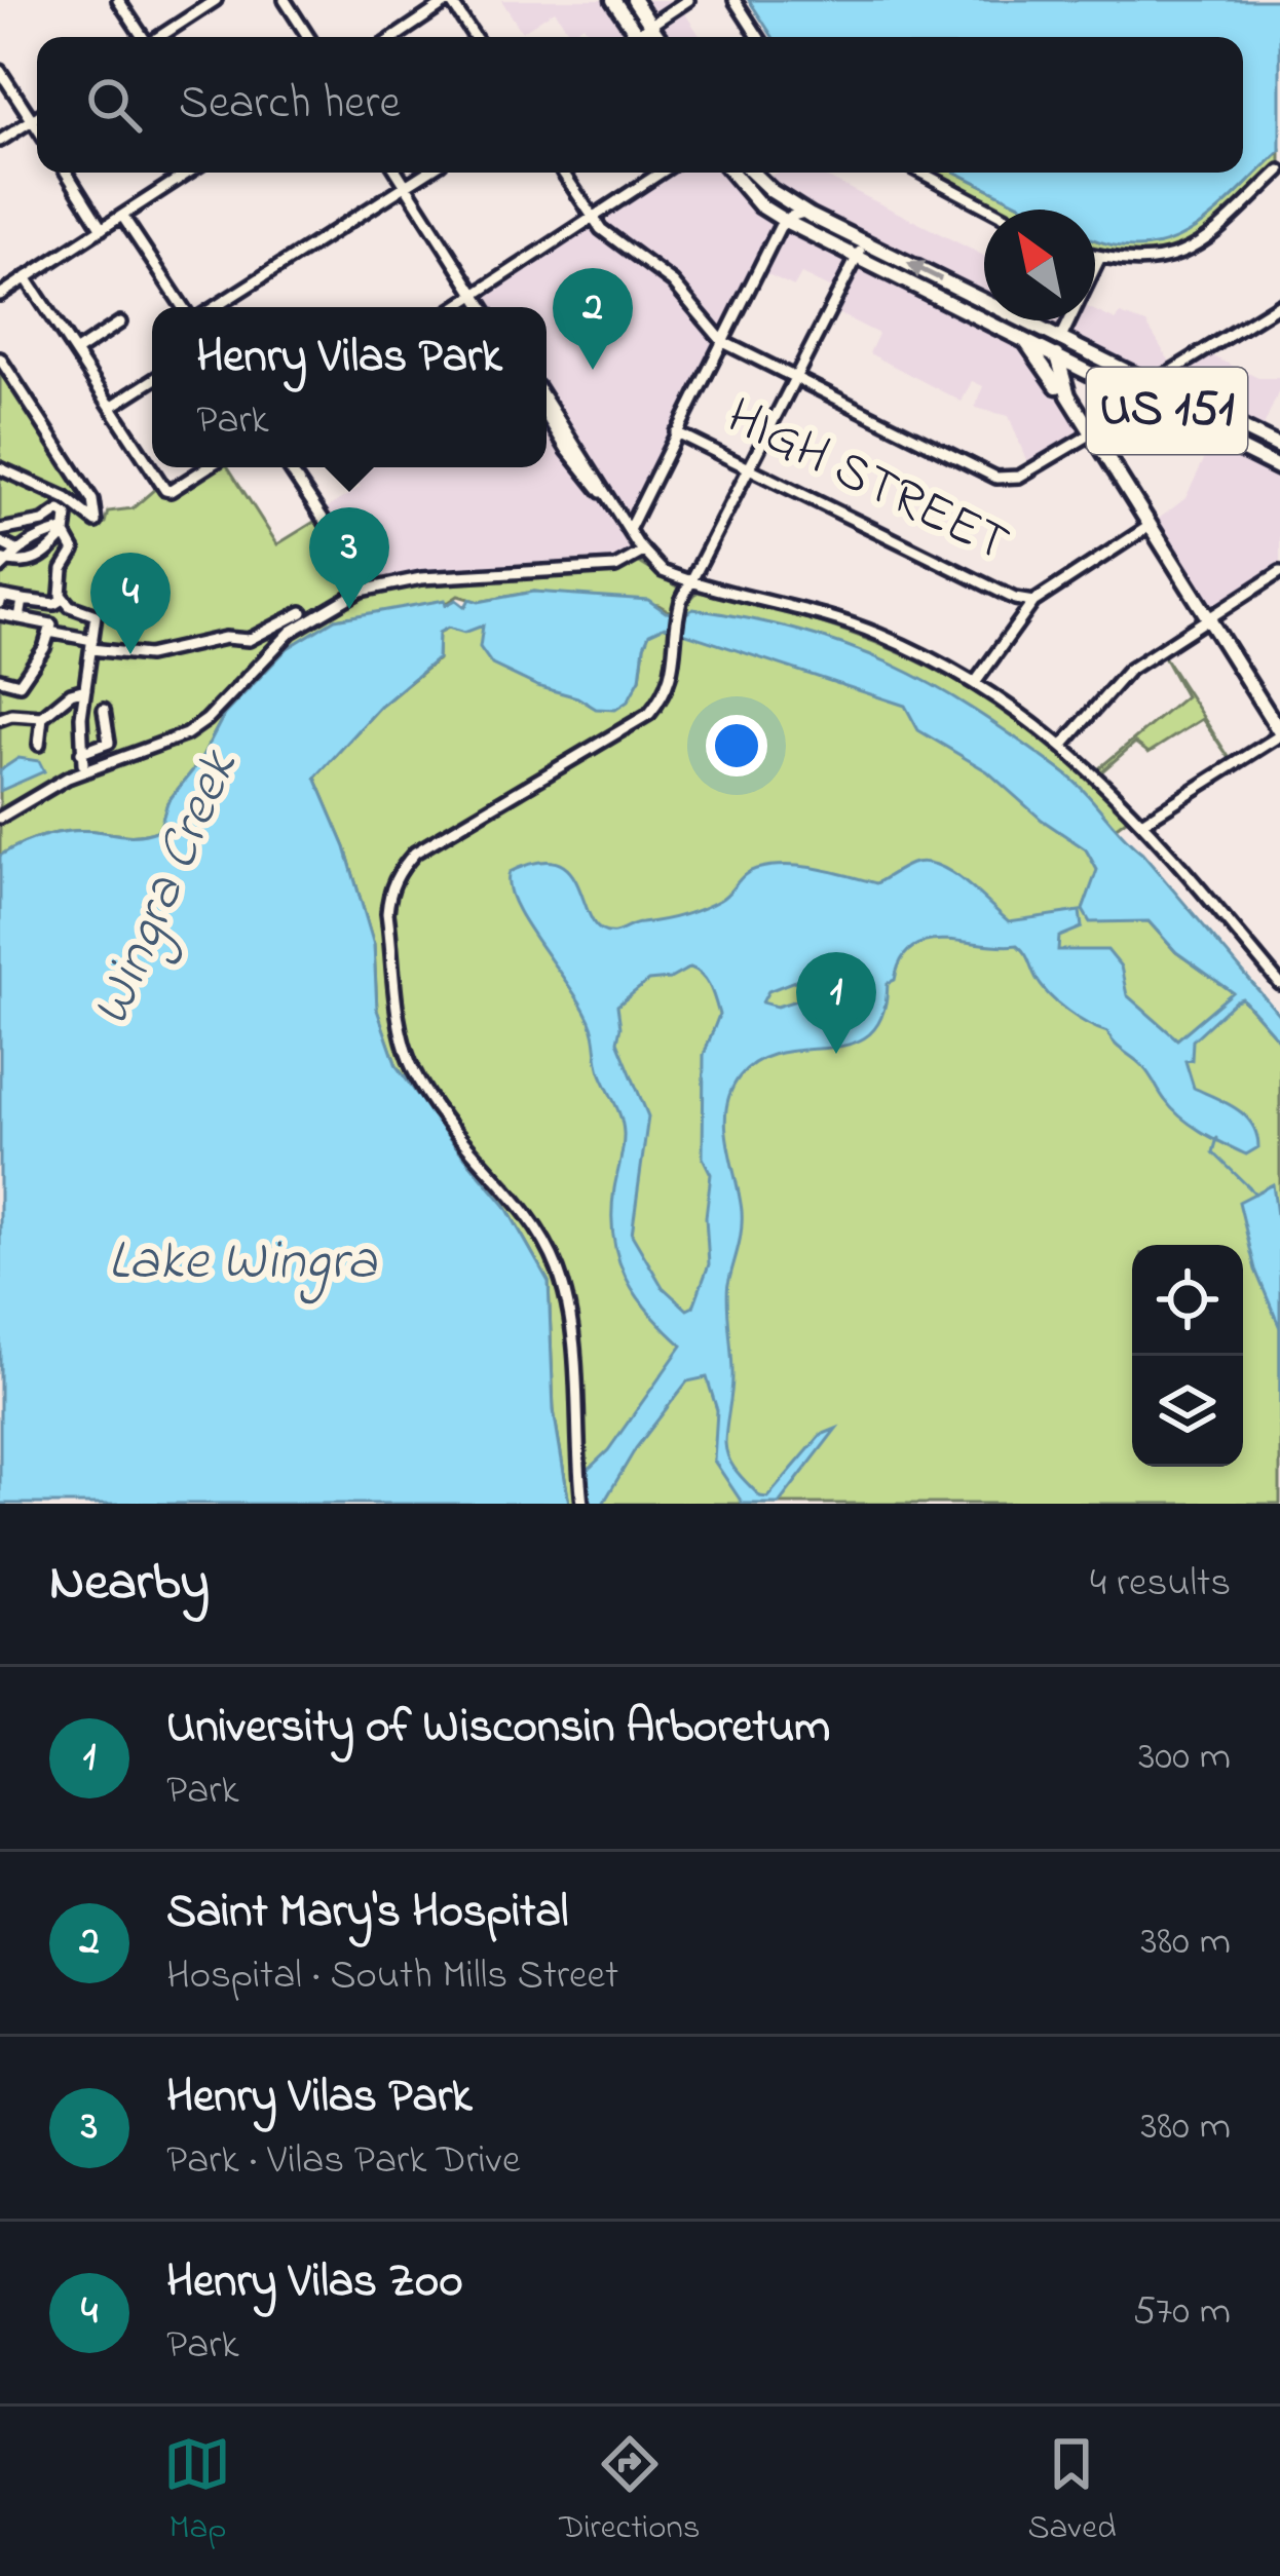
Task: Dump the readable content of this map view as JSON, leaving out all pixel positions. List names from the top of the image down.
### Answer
{
  "streets": {
    "main road": ["US 151"],
    "street": ["HIGH STREET"]
  },
  "water": ["Wingra Creek", "Lake Wingra"],
  "north": "top left",
  "page": {
    "search": "Search here",
    "pins": [
      "2",
      "3",
      "4",
      "1"
    ],
    "popup": ["Henry Vilas Park", "Park"],
    "heading": ["Nearby", "4 results"],
    "list": [
      {
        "mark": "1",
        "name": "University of Wisconsin Arboretum",
        "note": "Park",
        "value": "300 m"
      },
      {
        "mark": "2",
        "name": "Saint Mary's Hospital",
        "note": "Hospital · South Mills Street",
        "value": "380 m"
      },
      {
        "mark": "3",
        "name": "Henry Vilas Park",
        "note": "Park · Vilas Park Drive",
        "value": "380 m"
      },
      {
        "mark": "4",
        "name": "Henry Vilas Zoo",
        "note": "Park",
        "value": "570 m"
      }
    ],
    "nav": ["Map", "Directions", "Saved"]
  }
}
